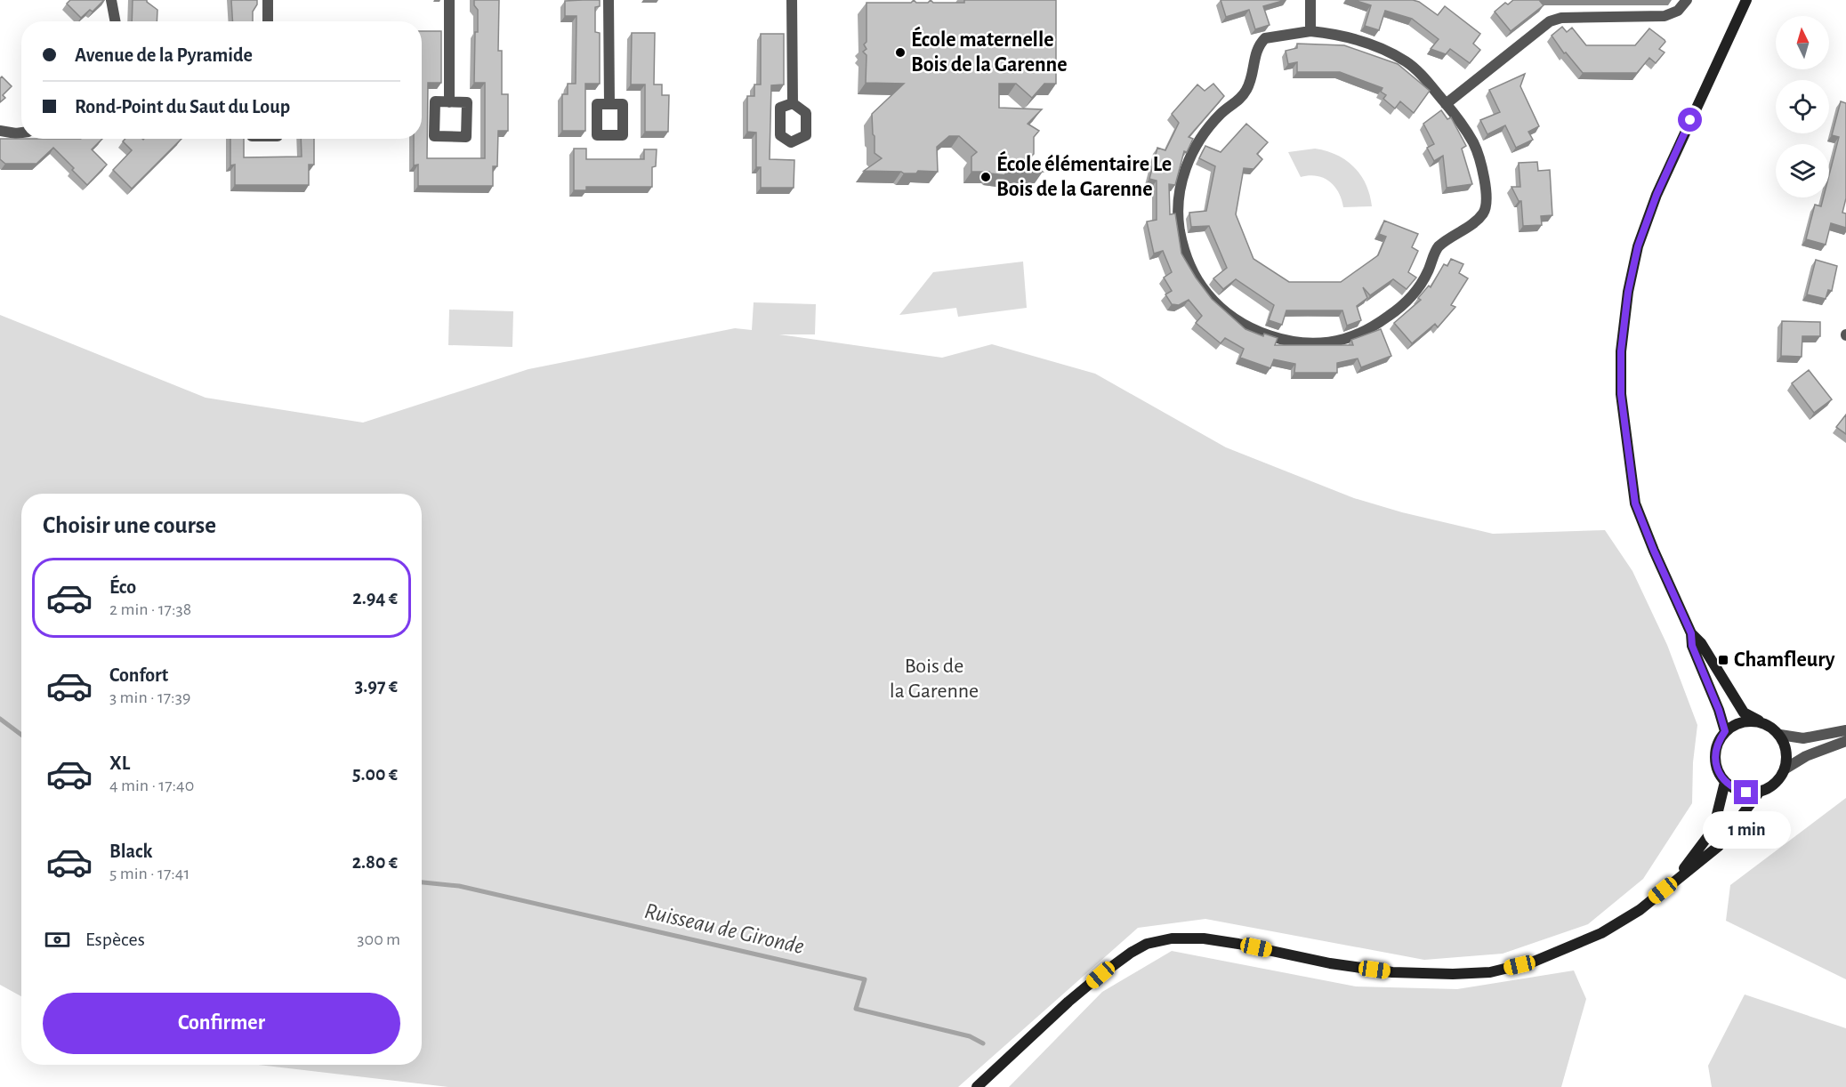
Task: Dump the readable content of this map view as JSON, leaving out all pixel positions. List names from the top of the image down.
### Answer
{
  "water": ["Ruisseau de Gironde"],
  "parks": ["Bois de la Garenne"],
  "places": {
    "other": ["École maternelle Bois de la Garenne", "École élémentaire Le Bois de la Garenne"],
    "transit": ["Chamfleury"]
  },
  "north": "top",
  "page": {
    "banner": ["Avenue de la Pyramide", "Rond-Point du Saut du Loup"],
    "heading": "Choisir une course",
    "list": [
      {
        "name": "Éco",
        "note": "2 min · 17:38",
        "value": "2.94 €"
      },
      {
        "name": "Confort",
        "note": "3 min · 17:39",
        "value": "3.97 €"
      },
      {
        "name": "XL",
        "note": "4 min · 17:40",
        "value": "5.00 €"
      },
      {
        "name": "Black",
        "note": "5 min · 17:41",
        "value": "2.80 €"
      }
    ],
    "bubble": "1 min",
    "pay": ["Espèces", "300 m"],
    "buttons": "Confirmer"
  }
}
